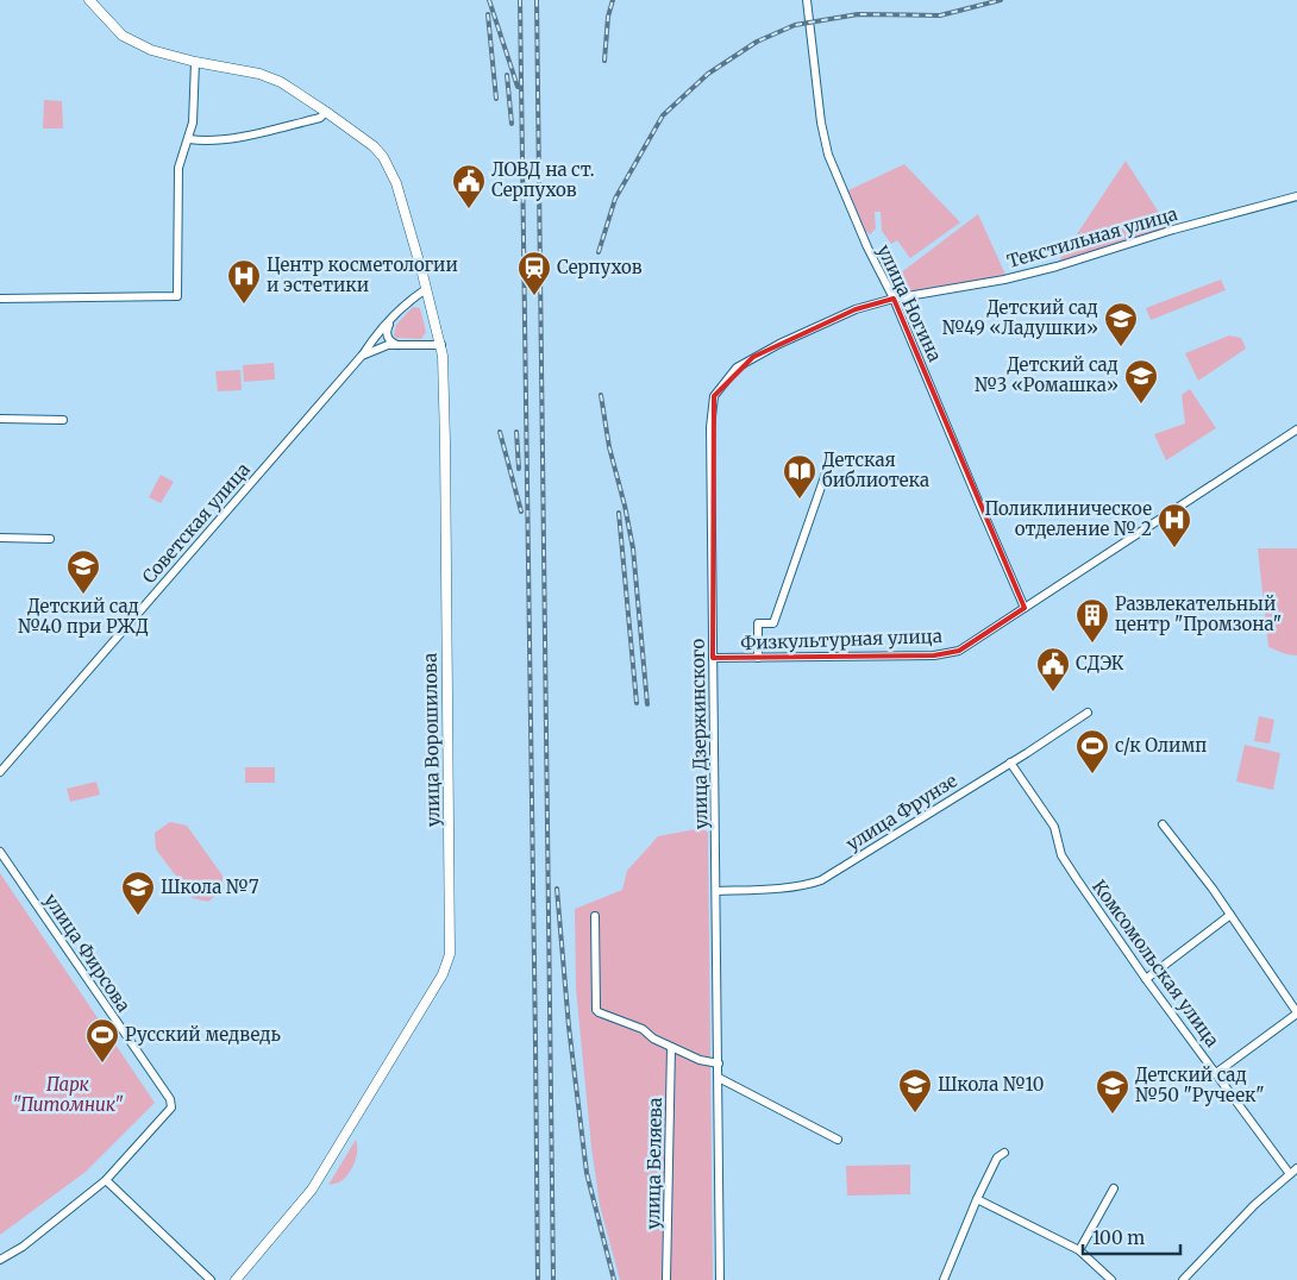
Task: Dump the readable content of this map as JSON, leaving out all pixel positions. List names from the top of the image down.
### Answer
{
  "streets": {
    "main road": ["улица Ворошилова"],
    "street": [
      "Текстильная улица",
      "улица Ногина",
      "Советская улица",
      "Физкультурная улица",
      "улица Дзержинского",
      "улица Фрунзе",
      "улица Фирсова",
      "Комсомольская улица",
      "улица Беляева"
    ]
  },
  "crossings": [
    ["Текстильная улица", "улица Ногина"],
    ["Текстильная улица", "улица Дзержинского"],
    ["улица Ногина", "Физкультурная улица"],
    ["улица Ногина", "улица Дзержинского"],
    ["Советская улица", "улица Ворошилова"],
    ["Физкультурная улица", "улица Дзержинского"],
    ["улица Дзержинского", "улица Фрунзе"],
    ["улица Фрунзе", "Комсомольская улица"]
  ],
  "parks": ["Парк \"Питомник\""],
  "places": {
    "public building": ["ЛОВД на ст. Серпухов", "СДЭК"],
    "station": ["Серпухов"],
    "hospital": ["Центр косметологии и эстетики", "Поликлиническое отделение № 2"],
    "school or university": [
      "Детский сад №49 «Ладушки»",
      "Детский сад №3 «Ромашка»",
      "Детский сад №40 при РЖД",
      "Школа №7",
      "Школа №10",
      "Детский сад №50 \"Ручеек\""
    ],
    "library": ["Детская библиотека"],
    "building": ["Развлекательный центр \"Промзона\""],
    "sports": ["с/к Олимп", "Русский медведь"]
  },
  "scale_bar": "100 m"
}
